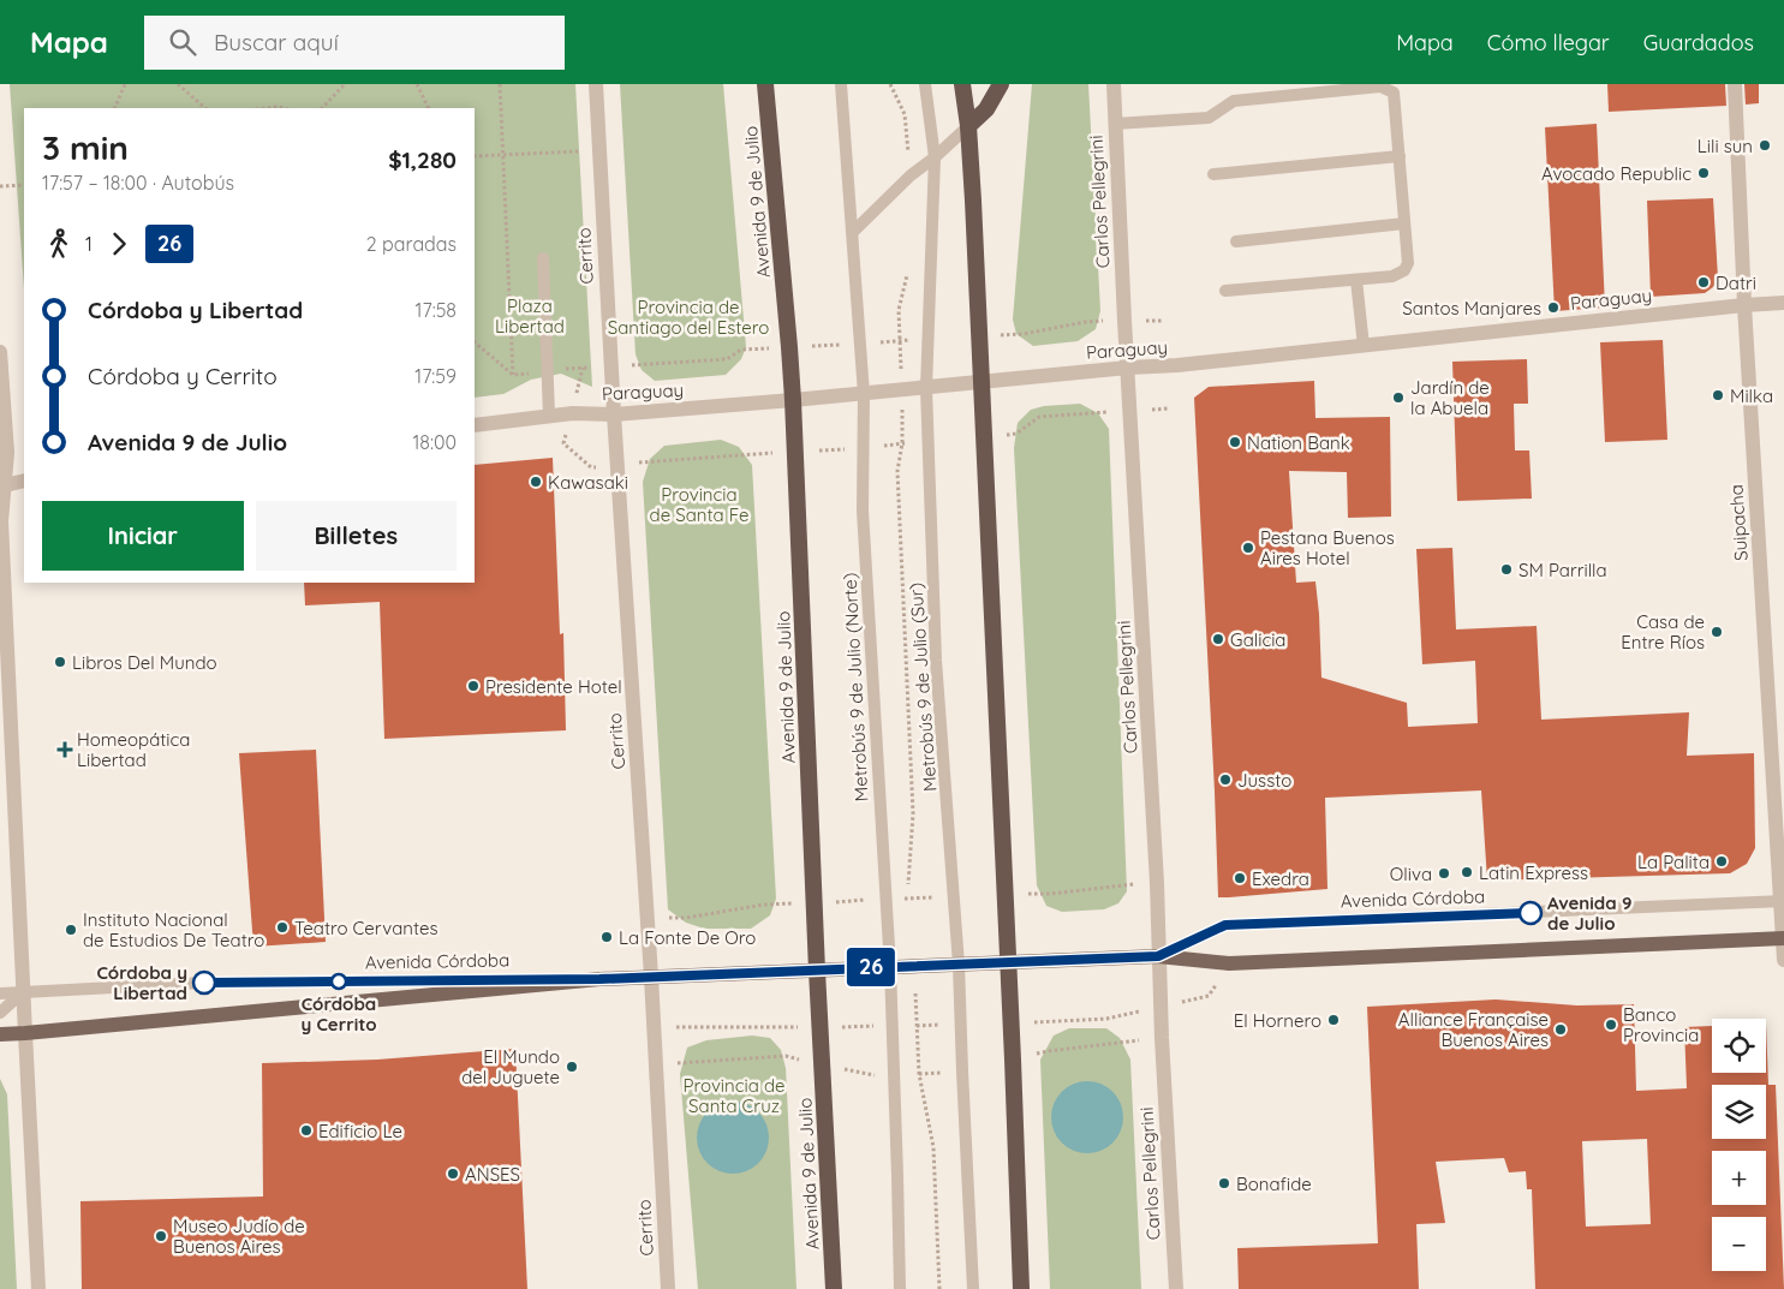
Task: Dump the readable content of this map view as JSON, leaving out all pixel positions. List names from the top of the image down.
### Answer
{
  "streets": {
    "highway": ["Avenida 9 de Julio"],
    "main road": ["Avenida Córdoba"],
    "street": [
      "Carlos Pellegrini",
      "Cerrito",
      "Paraguay",
      "Suipacha"
    ],
    "lane": ["Metrobús 9 de Julio (Norte)", "Metrobús 9 de Julio (Sur)"]
  },
  "crossings": [
    ["Avenida 9 de Julio", "Paraguay"],
    ["Avenida 9 de Julio", "Avenida Córdoba"],
    ["Carlos Pellegrini", "Paraguay"],
    ["Carlos Pellegrini", "Avenida Córdoba"],
    ["Cerrito", "Paraguay"],
    ["Cerrito", "Avenida Córdoba"],
    ["Paraguay", "Suipacha"],
    ["Paraguay", "Metrobús 9 de Julio (Norte)"],
    ["Paraguay", "Metrobús 9 de Julio (Sur)"],
    ["Suipacha", "Avenida Córdoba"],
    ["Metrobús 9 de Julio (Norte)", "Avenida Córdoba"],
    ["Metrobús 9 de Julio (Sur)", "Avenida Córdoba"]
  ],
  "parks": [
    "Plaza Libertad",
    "Provincia de Santiago del Estero",
    "Provincia de Santa Fe",
    "Provincia de Santa Cruz"
  ],
  "places": {
    "other": [
      "Lili sun",
      "Avocado Republic",
      "Datri",
      "Santos Manjares",
      "Milka",
      "Jardín de la Abuela",
      "Nation Bank",
      "Kawasaki",
      "Pestana Buenos Aires Hotel",
      "SM Parrilla",
      "Casa de Entre Ríos",
      "Galicia",
      "Libros Del Mundo",
      "Presidente Hotel",
      "Jussto",
      "La Palita",
      "Latin Express",
      "Oliva",
      "Exedra",
      "Avenida 9 de Julio",
      "Teatro Cervantes",
      "Instituto Nacional de Estudios De Teatro",
      "La Fonte De Oro",
      "Córdoba y Cerrito",
      "Córdoba y Libertad",
      "El Hornero",
      "Banco Provincia",
      "Alliance Française Buenos Aires",
      "El Mundo del Juguete",
      "Edificio Le",
      "ANSES",
      "Bonafide",
      "Museo Judío de Buenos Aires"
    ],
    "health": ["Homeopática Libertad"]
  },
  "lines": ["bus line 26"],
  "page": {
    "header": "Mapa",
    "search": "Buscar aquí",
    "nav": ["Mapa", "Cómo llegar", "Guardados"],
    "on_map": "26",
    "heading": ["3 min", "17:57 – 18:00 · Autobús", "$1,280"],
    "legs": ["1", "26", "2 paradas"],
    "list": [
      {
        "name": "Córdoba y Libertad",
        "value": "17:58"
      },
      {
        "name": "Córdoba y Cerrito",
        "value": "17:59"
      },
      {
        "name": "Avenida 9 de Julio",
        "value": "18:00"
      }
    ],
    "buttons": ["Iniciar", "Billetes"],
    "map_buttons": ["+", "−"]
  }
}
